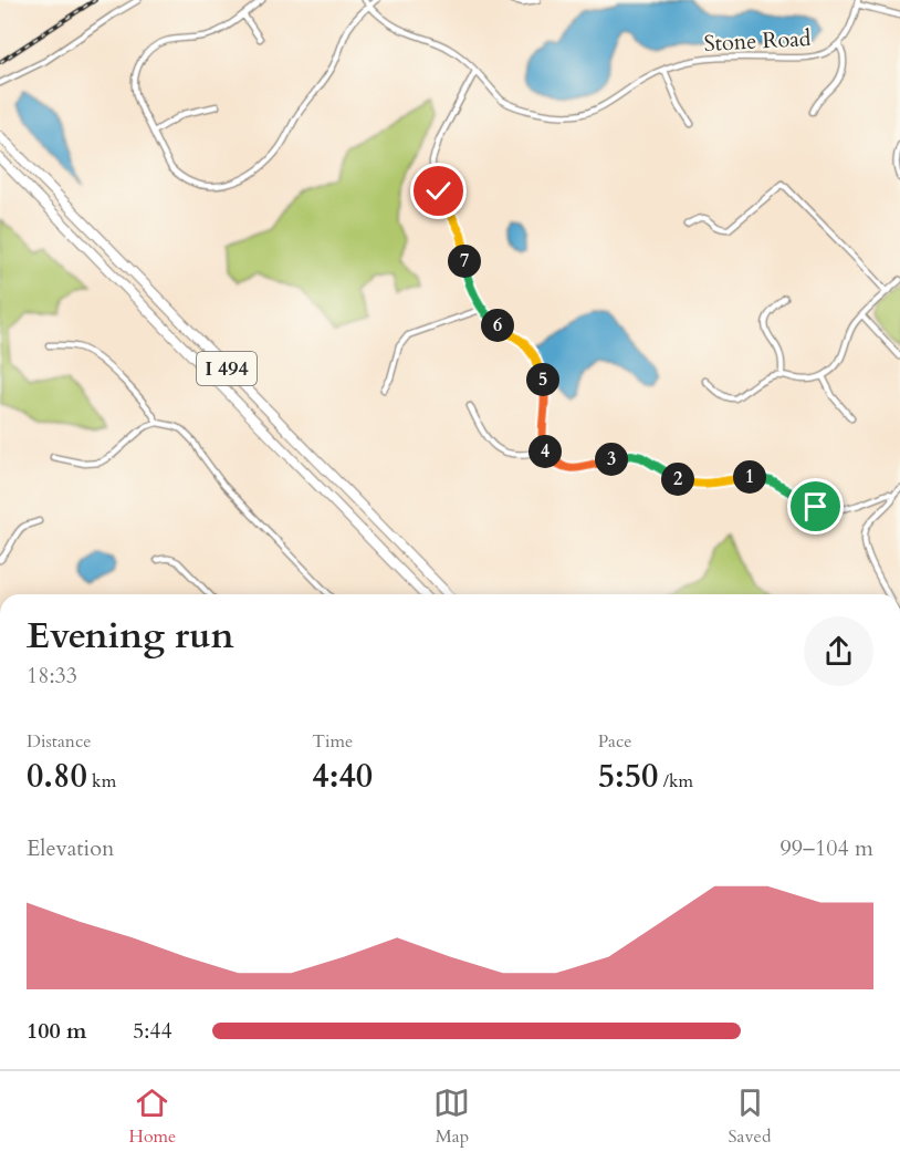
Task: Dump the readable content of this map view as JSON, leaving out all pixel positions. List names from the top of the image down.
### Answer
{
  "streets": {
    "highway": ["I 494"],
    "street": ["Stone Road"]
  },
  "page": {
    "pins": [
      "7",
      "6",
      "5",
      "4",
      "3",
      "1",
      "2"
    ],
    "heading": ["Evening run", "18:33"],
    "stats": [
      ["Distance", "0.80 km"],
      ["Time", "4:40"],
      ["Pace", "5:50 /km"]
    ],
    "chart": ["Elevation", "99–104 m"],
    "list": [
      {
        "name": "100 m",
        "note": "5:44"
      }
    ],
    "tabs": ["Home", "Map", "Saved"]
  }
}
